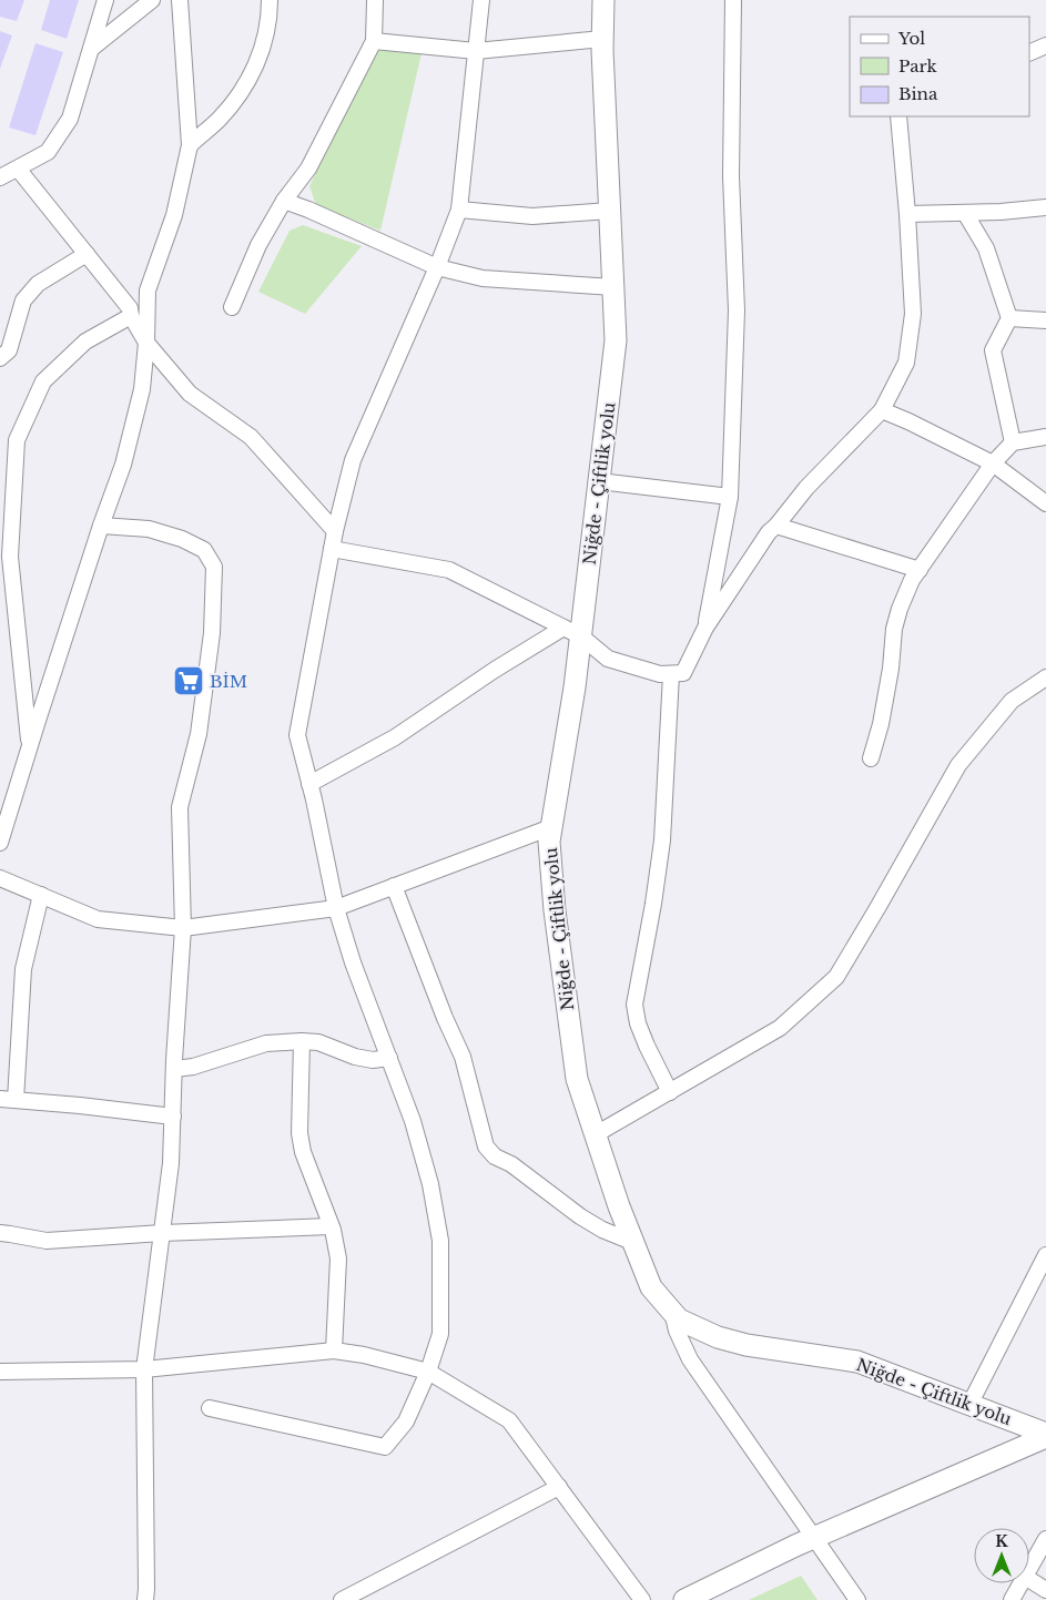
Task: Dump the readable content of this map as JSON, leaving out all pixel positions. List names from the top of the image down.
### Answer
{
  "streets": {
    "main road": ["Niğde - Çiftlik yolu"]
  },
  "places": {
    "supermarket": ["BİM"]
  },
  "legend": ["Yol", "Park", "Bina"],
  "north": "top"
}
